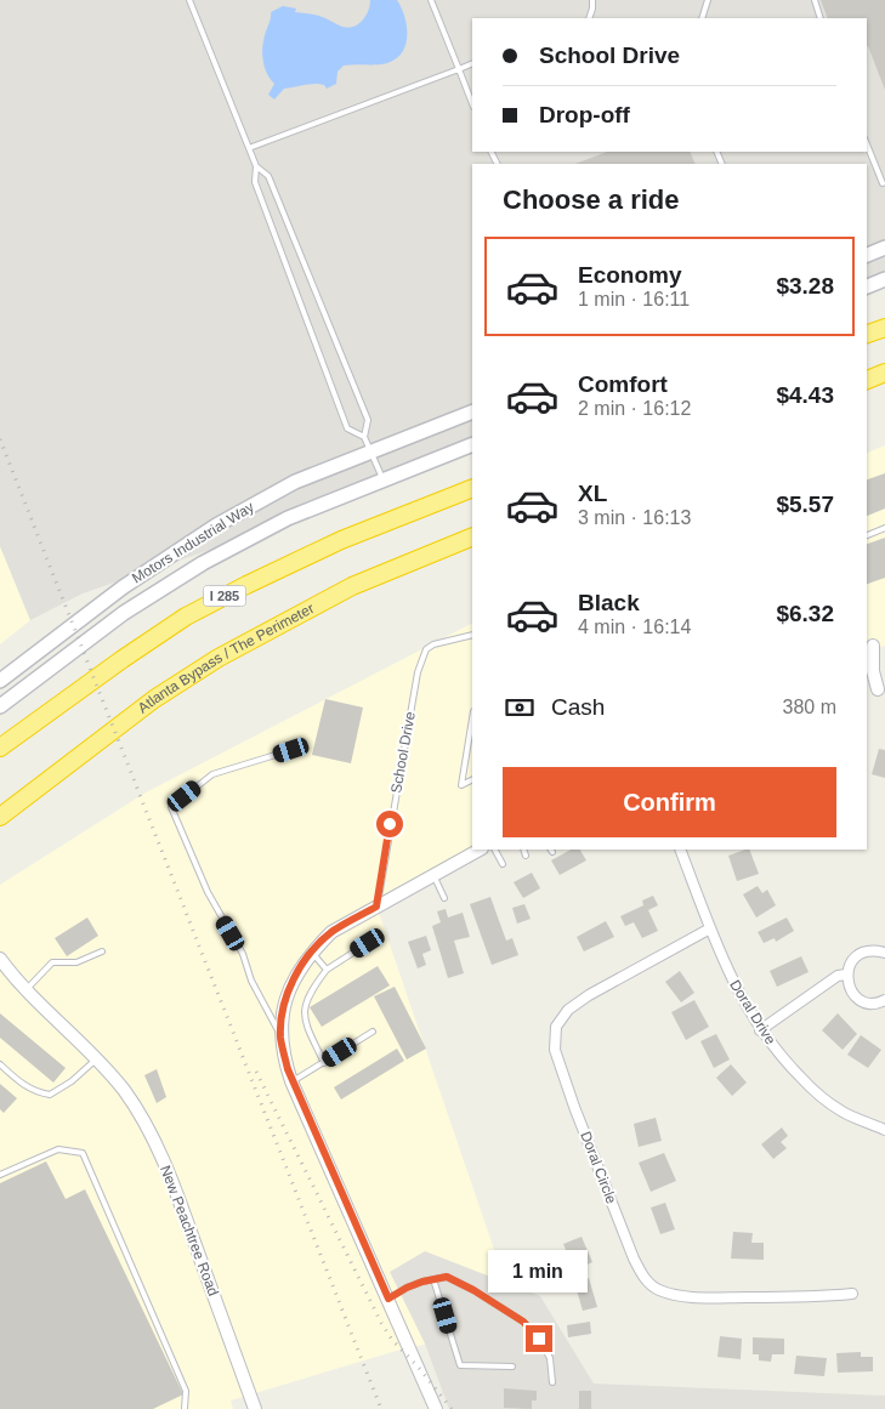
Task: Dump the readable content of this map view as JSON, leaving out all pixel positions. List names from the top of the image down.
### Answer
{
  "streets": {
    "highway": ["I 285", "Atlanta Bypass / The Perimeter"],
    "main road": ["Motors Industrial Way"],
    "street": ["Doral Drive", "Doral Circle", "New Peachtree Road"],
    "lane": ["School Drive"]
  },
  "crossings": [
    ["Doral Drive", "Doral Circle"]
  ],
  "page": {
    "banner": ["School Drive", "Drop-off"],
    "heading": "Choose a ride",
    "list": [
      {
        "name": "Economy",
        "note": "1 min · 16:11",
        "value": "$3.28"
      },
      {
        "name": "Comfort",
        "note": "2 min · 16:12",
        "value": "$4.43"
      },
      {
        "name": "XL",
        "note": "3 min · 16:13",
        "value": "$5.57"
      },
      {
        "name": "Black",
        "note": "4 min · 16:14",
        "value": "$6.32"
      }
    ],
    "pay": ["Cash", "380 m"],
    "buttons": "Confirm",
    "bubble": "1 min"
  }
}
